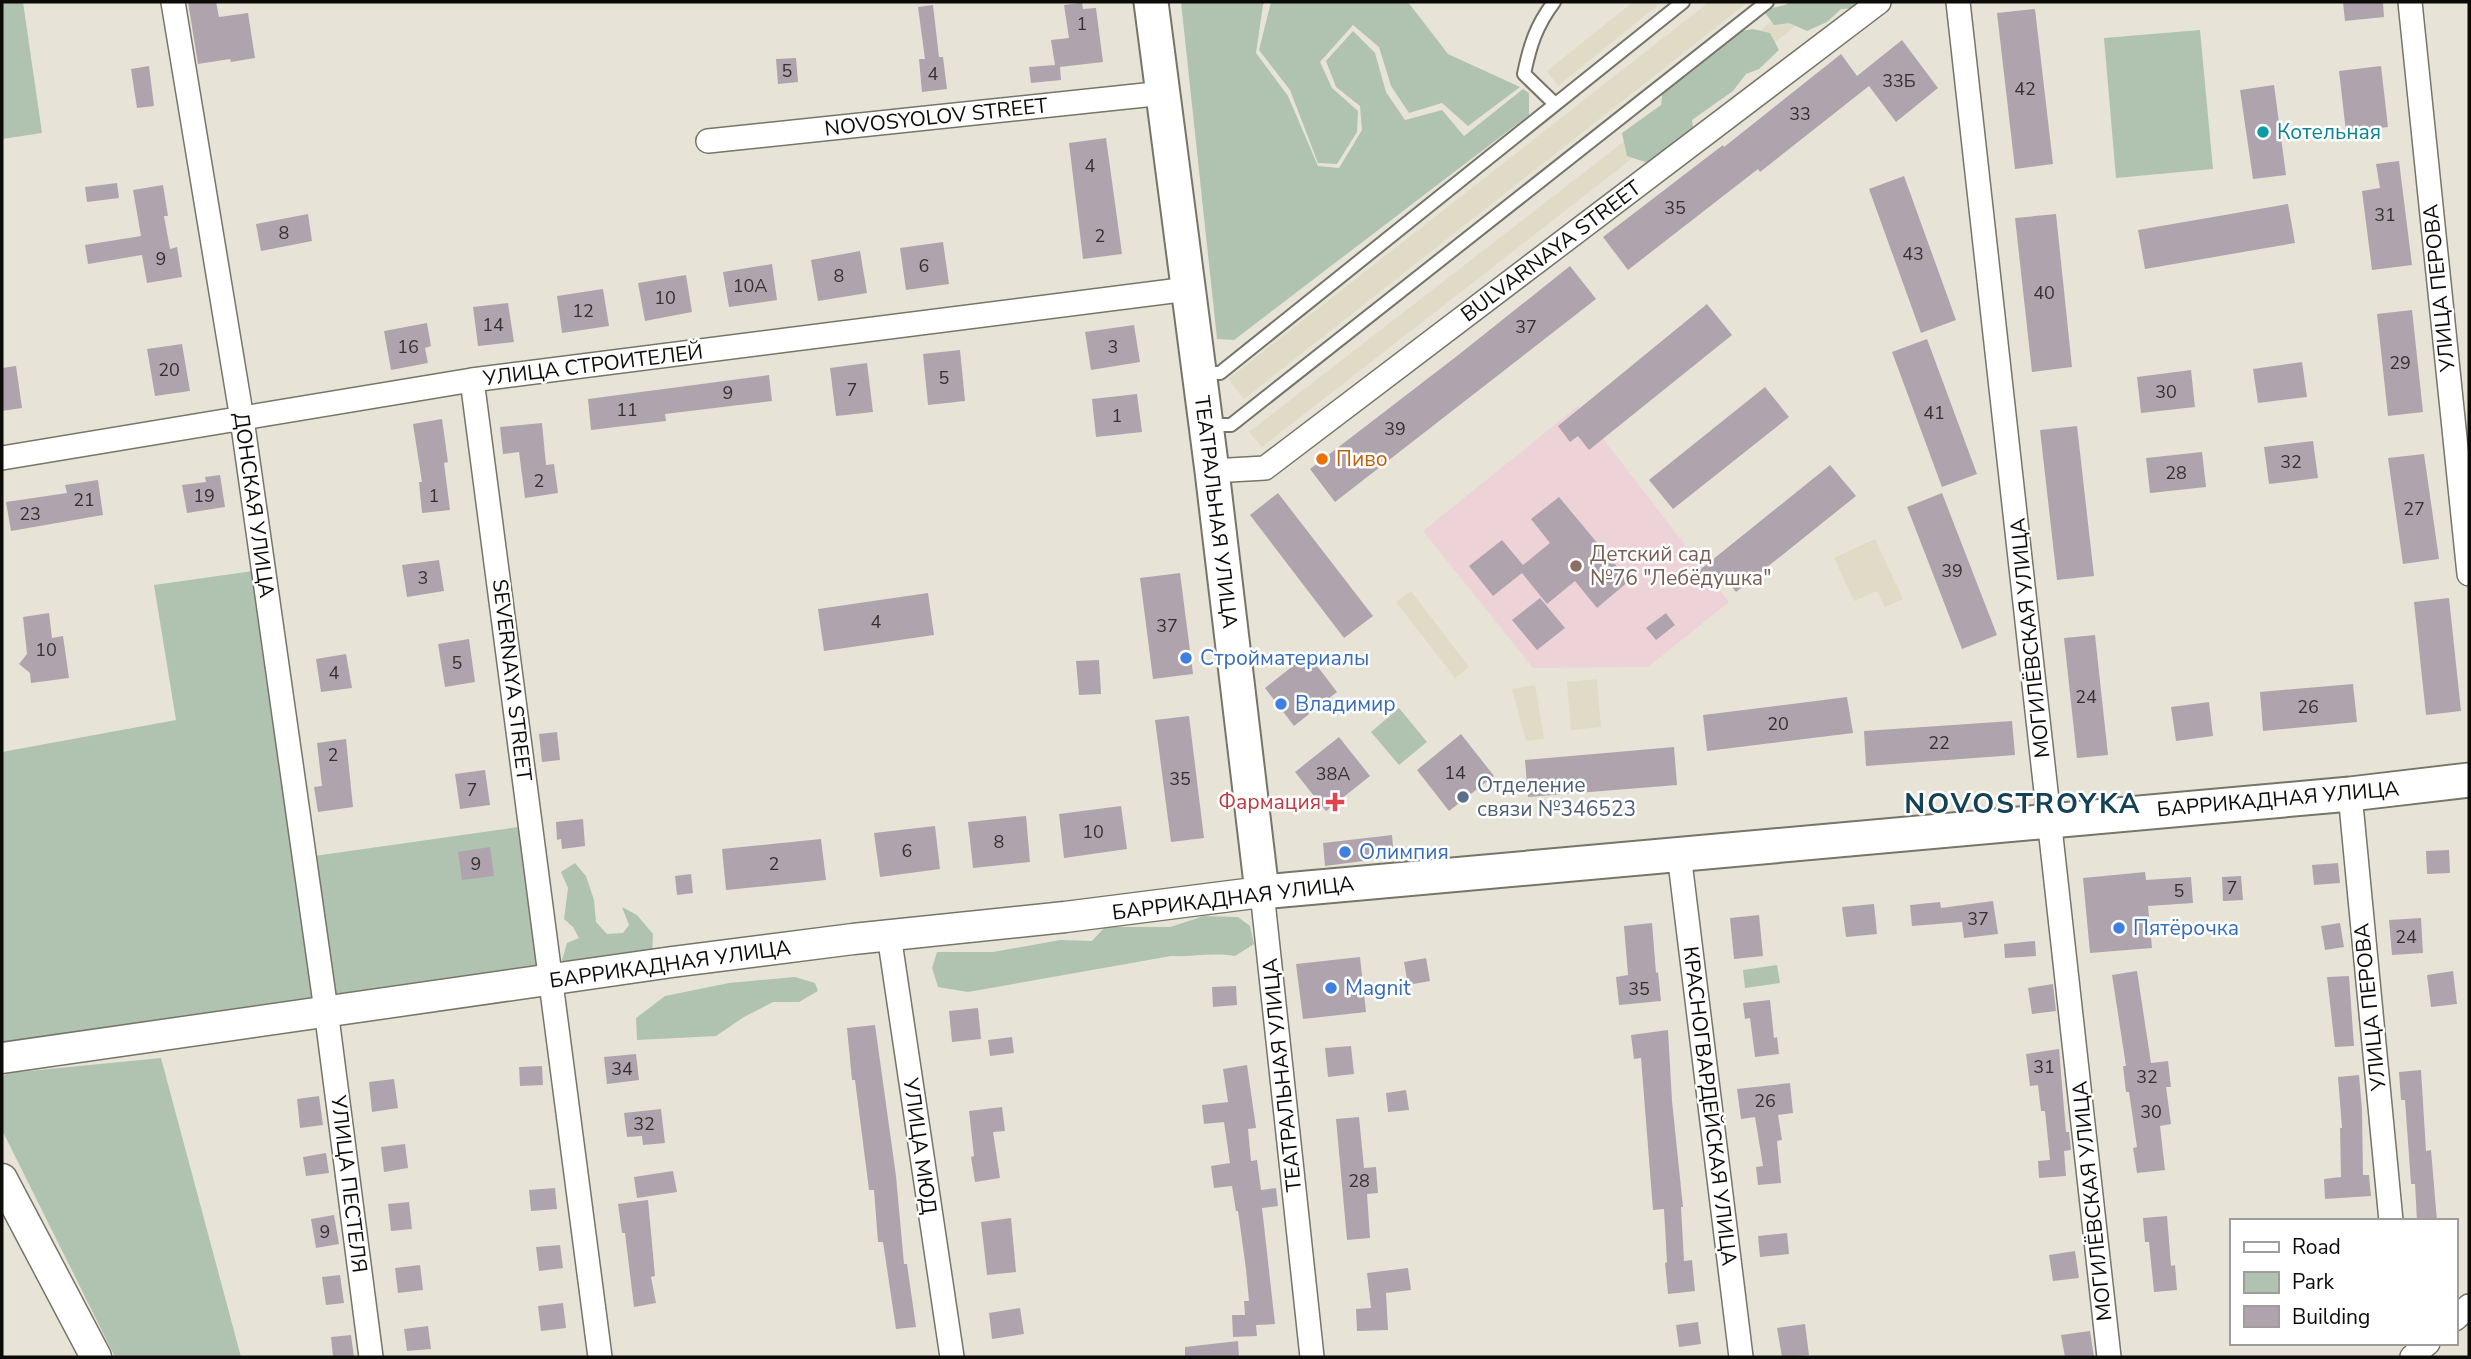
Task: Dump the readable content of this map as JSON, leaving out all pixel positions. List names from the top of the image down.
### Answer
{
  "streets": {
    "main road": ["ТЕАТРАЛЬНАЯ УЛИЦА", "БАРРИКАДНАЯ УЛИЦА"],
    "street": [
      "NOVOSYOLOV STREET",
      "BULVARNAYA STREET",
      "УЛИЦА ПЕРОВА",
      "УЛИЦА СТРОИТЕЛЕЙ",
      "ДОНСКАЯ УЛИЦА",
      "МОГИЛЁВСКАЯ УЛИЦА",
      "SEVERNAYA STREET",
      "КРАСНОГВАРДЕЙСКАЯ УЛИЦА",
      "УЛИЦА МЮД",
      "УЛИЦА ПЕСТЕЛЯ"
    ]
  },
  "crossings": [
    ["NOVOSYOLOV STREET", "ТЕАТРАЛЬНАЯ УЛИЦА"],
    ["BULVARNAYA STREET", "ТЕАТРАЛЬНАЯ УЛИЦА"],
    ["УЛИЦА ПЕРОВА", "БАРРИКАДНАЯ УЛИЦА"],
    ["УЛИЦА СТРОИТЕЛЕЙ", "ДОНСКАЯ УЛИЦА"],
    ["УЛИЦА СТРОИТЕЛЕЙ", "ТЕАТРАЛЬНАЯ УЛИЦА"],
    ["УЛИЦА СТРОИТЕЛЕЙ", "SEVERNAYA STREET"],
    ["ДОНСКАЯ УЛИЦА", "БАРРИКАДНАЯ УЛИЦА"],
    ["ДОНСКАЯ УЛИЦА", "УЛИЦА ПЕСТЕЛЯ"],
    ["ТЕАТРАЛЬНАЯ УЛИЦА", "БАРРИКАДНАЯ УЛИЦА"],
    ["МОГИЛЁВСКАЯ УЛИЦА", "БАРРИКАДНАЯ УЛИЦА"],
    ["SEVERNAYA STREET", "БАРРИКАДНАЯ УЛИЦА"],
    ["БАРРИКАДНАЯ УЛИЦА", "КРАСНОГВАРДЕЙСКАЯ УЛИЦА"],
    ["БАРРИКАДНАЯ УЛИЦА", "УЛИЦА МЮД"],
    ["БАРРИКАДНАЯ УЛИЦА", "УЛИЦА ПЕСТЕЛЯ"]
  ],
  "districts": ["NOVOSTROYKA"],
  "places": {
    "other": [
      "Котельная",
      "Пиво",
      "Детский сад №76 \"Лебёдушка\"",
      "Стройматериалы",
      "Владимир",
      "Отделение связи №346523",
      "Олимпия",
      "Пятёрочка",
      "Magnit"
    ],
    "health": ["Фармация"]
  },
  "house_numbers": [
    "1",
    "5",
    "4",
    "33Б",
    "42",
    "33",
    "4",
    "35",
    "31",
    "8",
    "2",
    "43",
    "9",
    "6",
    "8",
    "10А",
    "40",
    "10",
    "12",
    "14",
    "37",
    "16",
    "3",
    "29",
    "20",
    "5",
    "7",
    "30",
    "9",
    "11",
    "41",
    "1",
    "39",
    "32",
    "28",
    "2",
    "19",
    "1",
    "21",
    "27",
    "23",
    "39",
    "3",
    "4",
    "37",
    "10",
    "5",
    "4",
    "24",
    "26",
    "20",
    "22",
    "2",
    "14",
    "38А",
    "35",
    "7",
    "10",
    "8",
    "6",
    "9",
    "2",
    "7",
    "5",
    "37",
    "24",
    "35",
    "31",
    "34",
    "32",
    "26",
    "30",
    "32",
    "28",
    "9"
  ],
  "legend": ["Road", "Park", "Building"]
}
